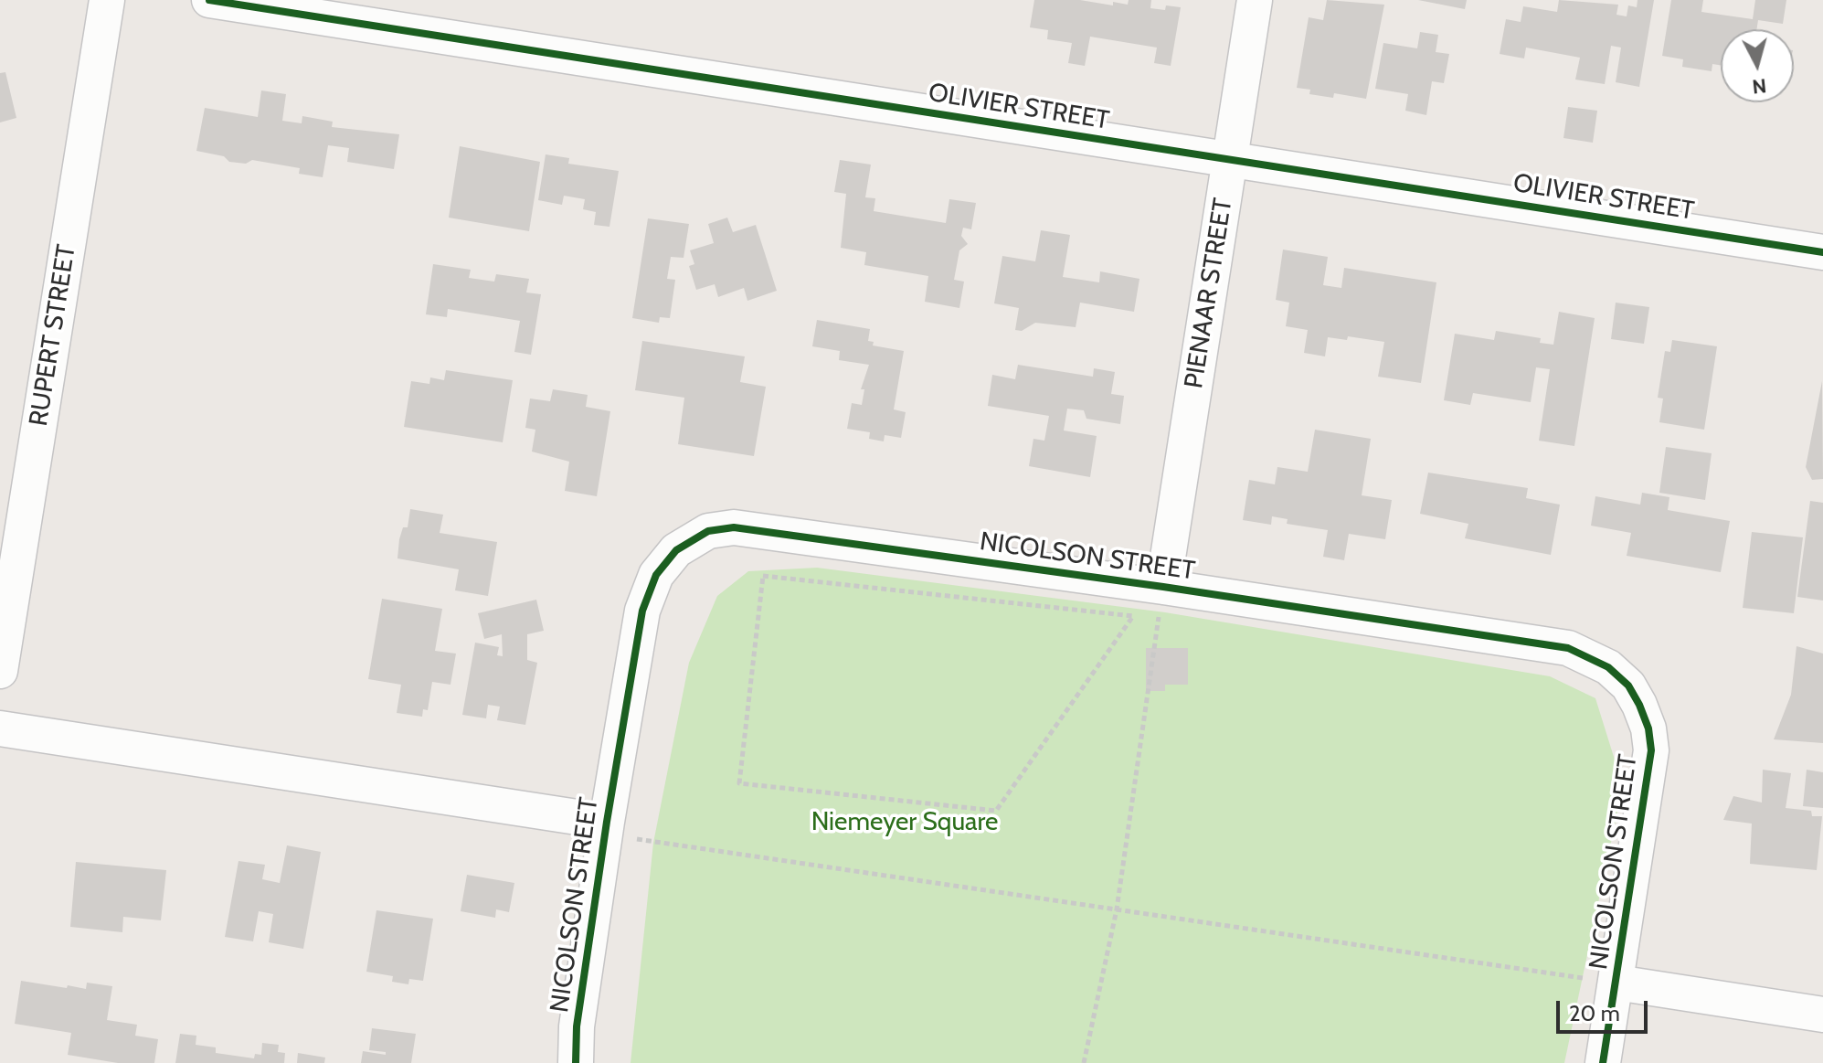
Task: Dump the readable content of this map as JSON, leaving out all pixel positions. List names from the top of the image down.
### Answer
{
  "streets": {
    "street": [
      "OLIVIER STREET",
      "PIENAAR STREET",
      "RUPERT STREET",
      "NICOLSON STREET"
    ]
  },
  "crossings": [
    ["OLIVIER STREET", "PIENAAR STREET"],
    ["PIENAAR STREET", "NICOLSON STREET"]
  ],
  "parks": ["Niemeyer Square"],
  "scale_bar": "20 m",
  "north": "bottom"
}
